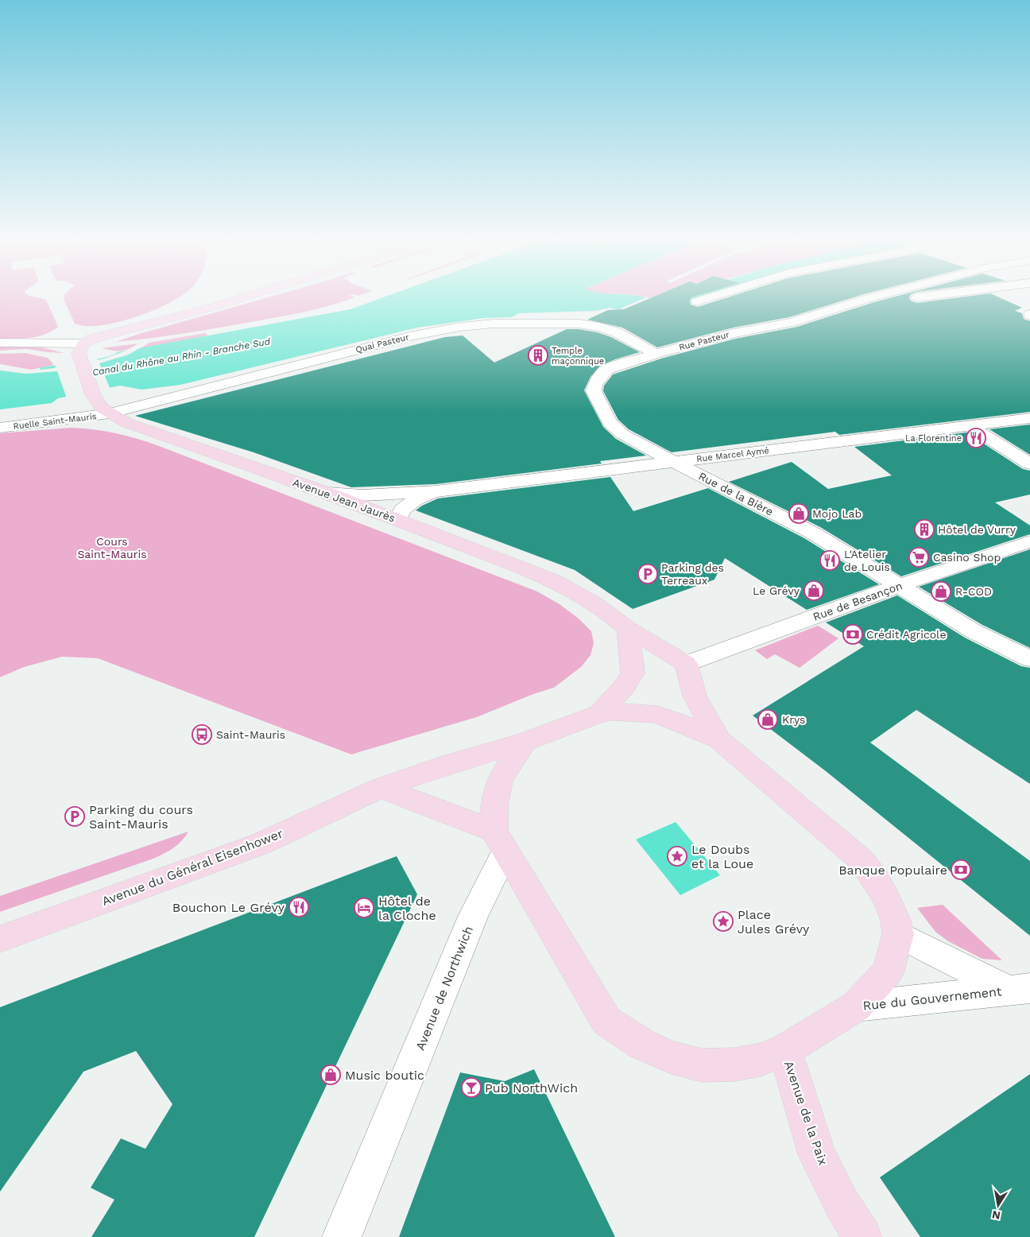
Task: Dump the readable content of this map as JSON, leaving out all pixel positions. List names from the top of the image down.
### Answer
{
  "streets": {
    "main road": ["Avenue Jean Jaurès", "Avenue du Général Eisenhower", "Avenue de la Paix"],
    "street": [
      "Rue Pasteur",
      "Quai Pasteur",
      "Ruelle Saint-Mauris",
      "Rue Marcel Aymé",
      "Rue de la Bière",
      "Rue de Besançon",
      "Avenue de Northwich",
      "Rue du Gouvernement"
    ]
  },
  "crossings": [
    ["Rue Pasteur", "Quai Pasteur"],
    ["Rue Pasteur", "Rue de la Bière"],
    ["Quai Pasteur", "Ruelle Saint-Mauris"],
    ["Quai Pasteur", "Rue de la Bière"],
    ["Quai Pasteur", "Avenue Jean Jaurès"],
    ["Ruelle Saint-Mauris", "Avenue Jean Jaurès"],
    ["Rue Marcel Aymé", "Rue de la Bière"],
    ["Rue Marcel Aymé", "Avenue Jean Jaurès"],
    ["Rue de la Bière", "Rue de Besançon"],
    ["Avenue Jean Jaurès", "Rue de Besançon"]
  ],
  "water": ["Canal du Rhône au Rhin - Branche Sud"],
  "parks": ["Cours Saint-Mauris"],
  "places": {
    "building": ["Temple maçonnique", "Hôtel de Vurry"],
    "restaurant": ["La Florentine", "L'Atelier de Louis", "Bouchon Le Grévy"],
    "shop": [
      "Mojo Lab",
      "Le Grévy",
      "R-COD",
      "Krys",
      "Music boutic"
    ],
    "supermarket": ["Casino Shop"],
    "parking": ["Parking des Terreaux", "Parking du cours Saint-Mauris"],
    "bank": ["Crédit Agricole", "Banque Populaire"],
    "bus stop": ["Saint-Mauris"],
    "place": ["Le Doubs et la Loue", "Place Jules Grévy"],
    "hotel": ["Hôtel de la Cloche"],
    "bar": ["Pub NorthWich"]
  },
  "north": "bottom"
}
